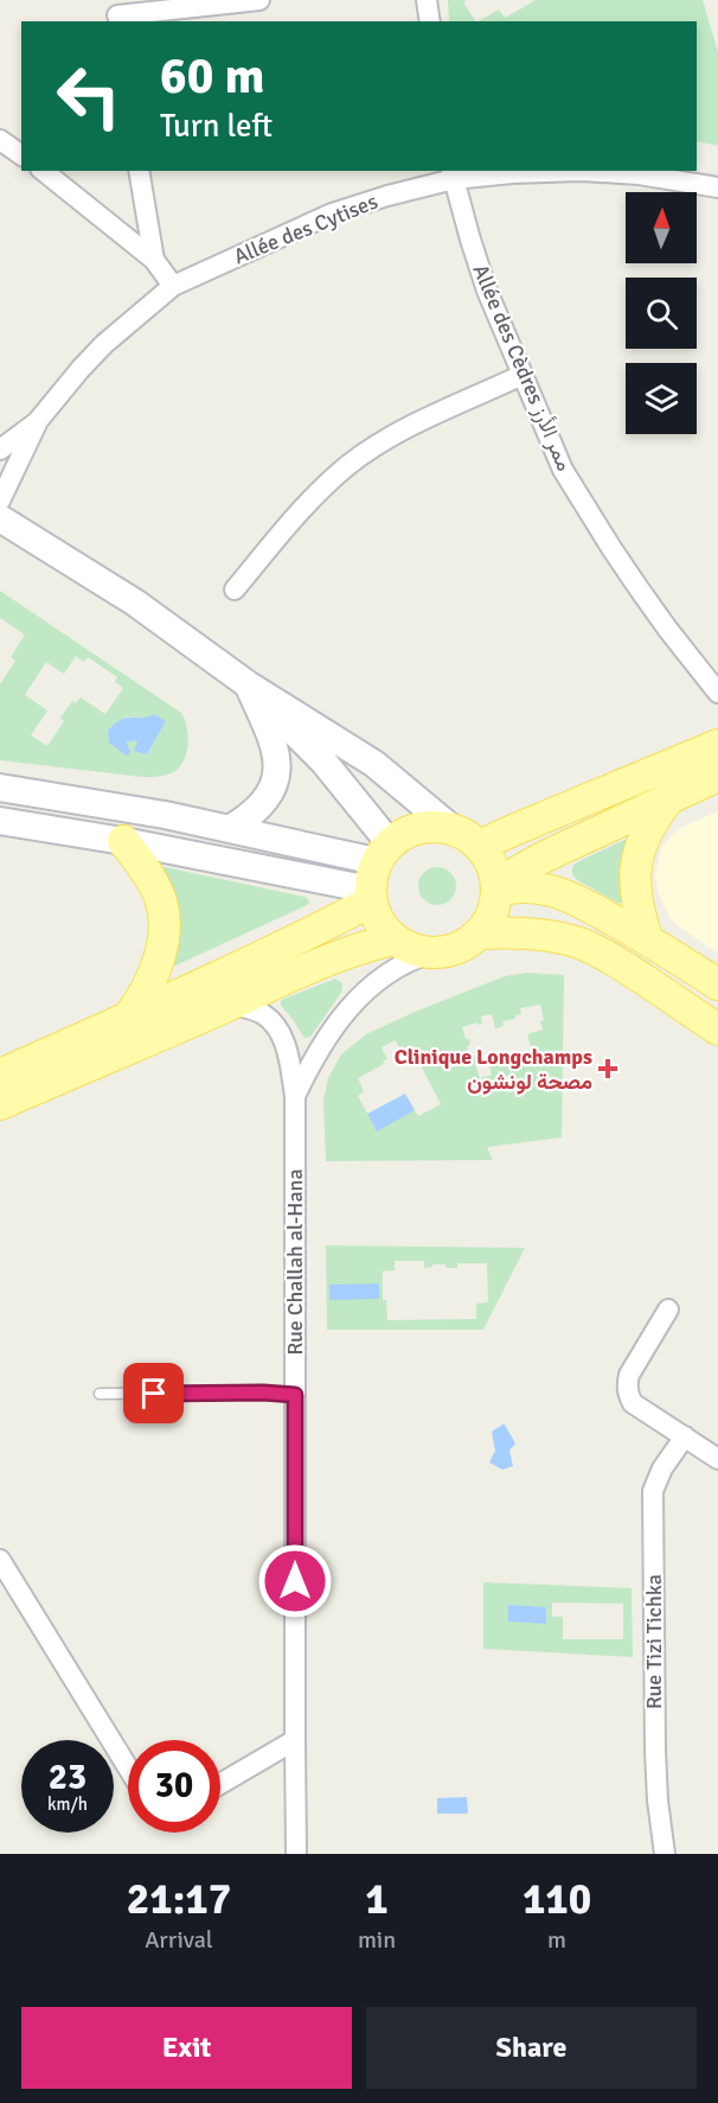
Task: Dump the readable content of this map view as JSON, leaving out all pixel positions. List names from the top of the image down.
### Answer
{
  "streets": {
    "street": [
      "Allée des Cytises",
      "Allée des Cèdres ممر الأرز",
      "Rue Challah al-Hana",
      "Rue Tizi Tichka"
    ]
  },
  "crossings": [
    ["Allée des Cytises", "Allée des Cèdres ممر الأرز"]
  ],
  "places": {
    "health": ["Clinique Longchamps مصحة لونشون"]
  },
  "north": "top",
  "page": {
    "turn": ["60 m", "Turn left"],
    "speed": "23 km/h",
    "limit": "30",
    "eta": [
      "21:17",
      "Arrival",
      "1",
      "min",
      "110",
      "m"
    ],
    "buttons": ["Exit", "Share"]
  }
}
